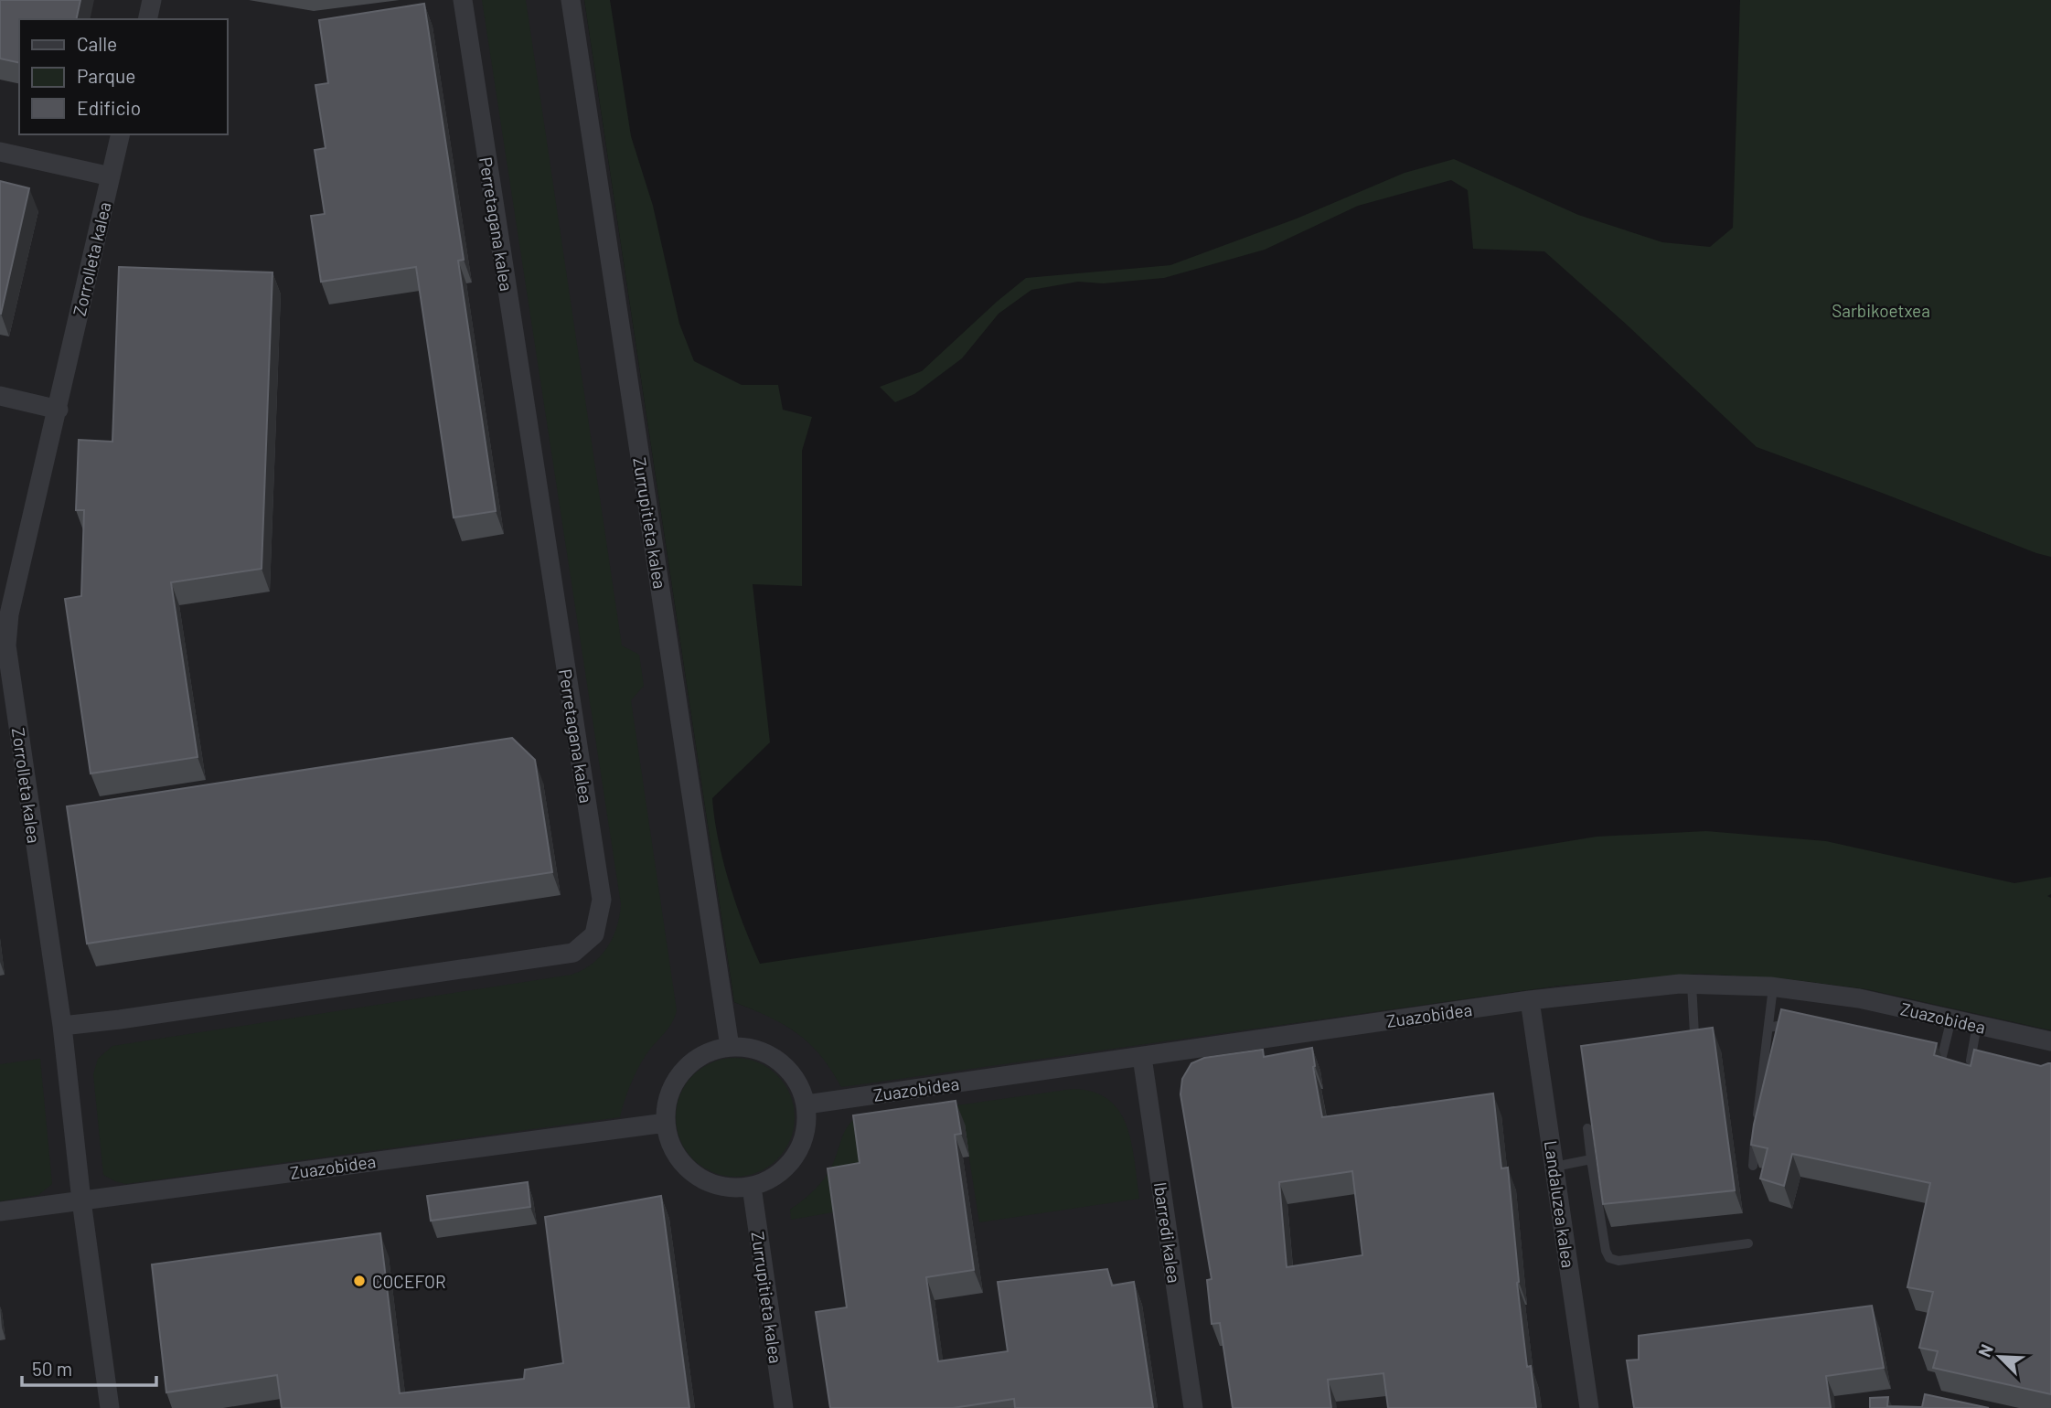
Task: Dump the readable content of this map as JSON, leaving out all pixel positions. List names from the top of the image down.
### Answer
{
  "streets": {
    "street": [
      "Perretagana kalea",
      "Zorrolleta kalea",
      "Zurrupitieta kalea",
      "Zuazobidea",
      "Landaluzea kalea",
      "Ibarredi kalea"
    ]
  },
  "crossings": [
    ["Perretagana kalea", "Zorrolleta kalea"],
    ["Zorrolleta kalea", "Zuazobidea"],
    ["Zurrupitieta kalea", "Zuazobidea"],
    ["Zuazobidea", "Landaluzea kalea"],
    ["Zuazobidea", "Ibarredi kalea"]
  ],
  "parks": ["Sarbikoetxea"],
  "places": ["COCEFOR"],
  "legend": ["Calle", "Parque", "Edificio"],
  "scale_bar": "50 m",
  "north": "top left"
}
